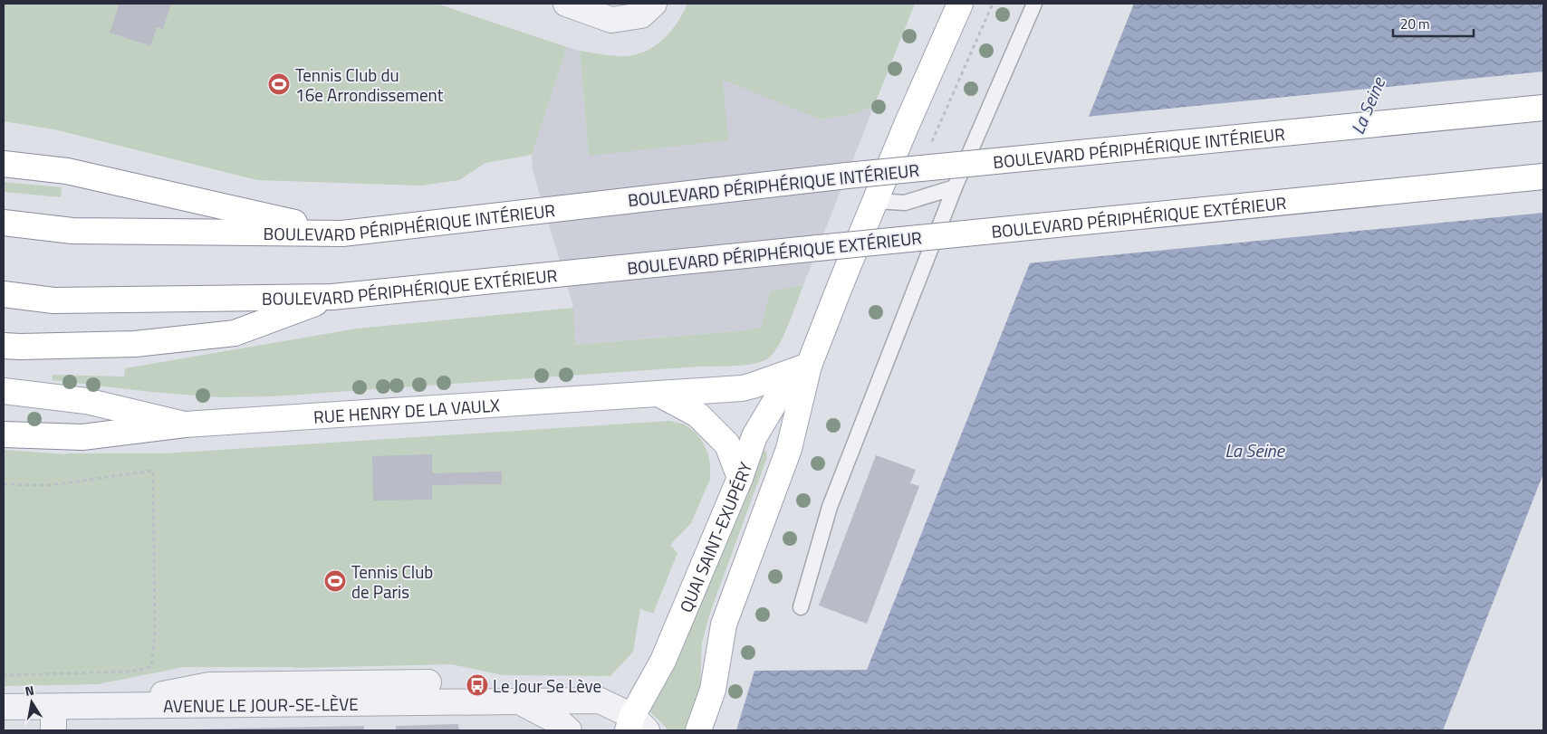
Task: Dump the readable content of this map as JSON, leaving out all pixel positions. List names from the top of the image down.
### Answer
{
  "streets": {
    "main road": [
      "BOULEVARD PÉRIPHÉRIQUE INTÉRIEUR",
      "BOULEVARD PÉRIPHÉRIQUE EXTÉRIEUR",
      "RUE HENRY DE LA VAULX",
      "QUAI SAINT-EXUPÉRY"
    ],
    "street": ["AVENUE LE JOUR-SE-LÈVE"]
  },
  "crossings": [
    ["RUE HENRY DE LA VAULX", "QUAI SAINT-EXUPÉRY"],
    ["QUAI SAINT-EXUPÉRY", "AVENUE LE JOUR-SE-LÈVE"]
  ],
  "water": ["La Seine"],
  "places": {
    "sports": ["Tennis Club du 16e Arrondissement", "Tennis Club de Paris"],
    "bus stop": ["Le Jour Se Lève"]
  },
  "scale_bar": "20 m",
  "north": "top"
}
